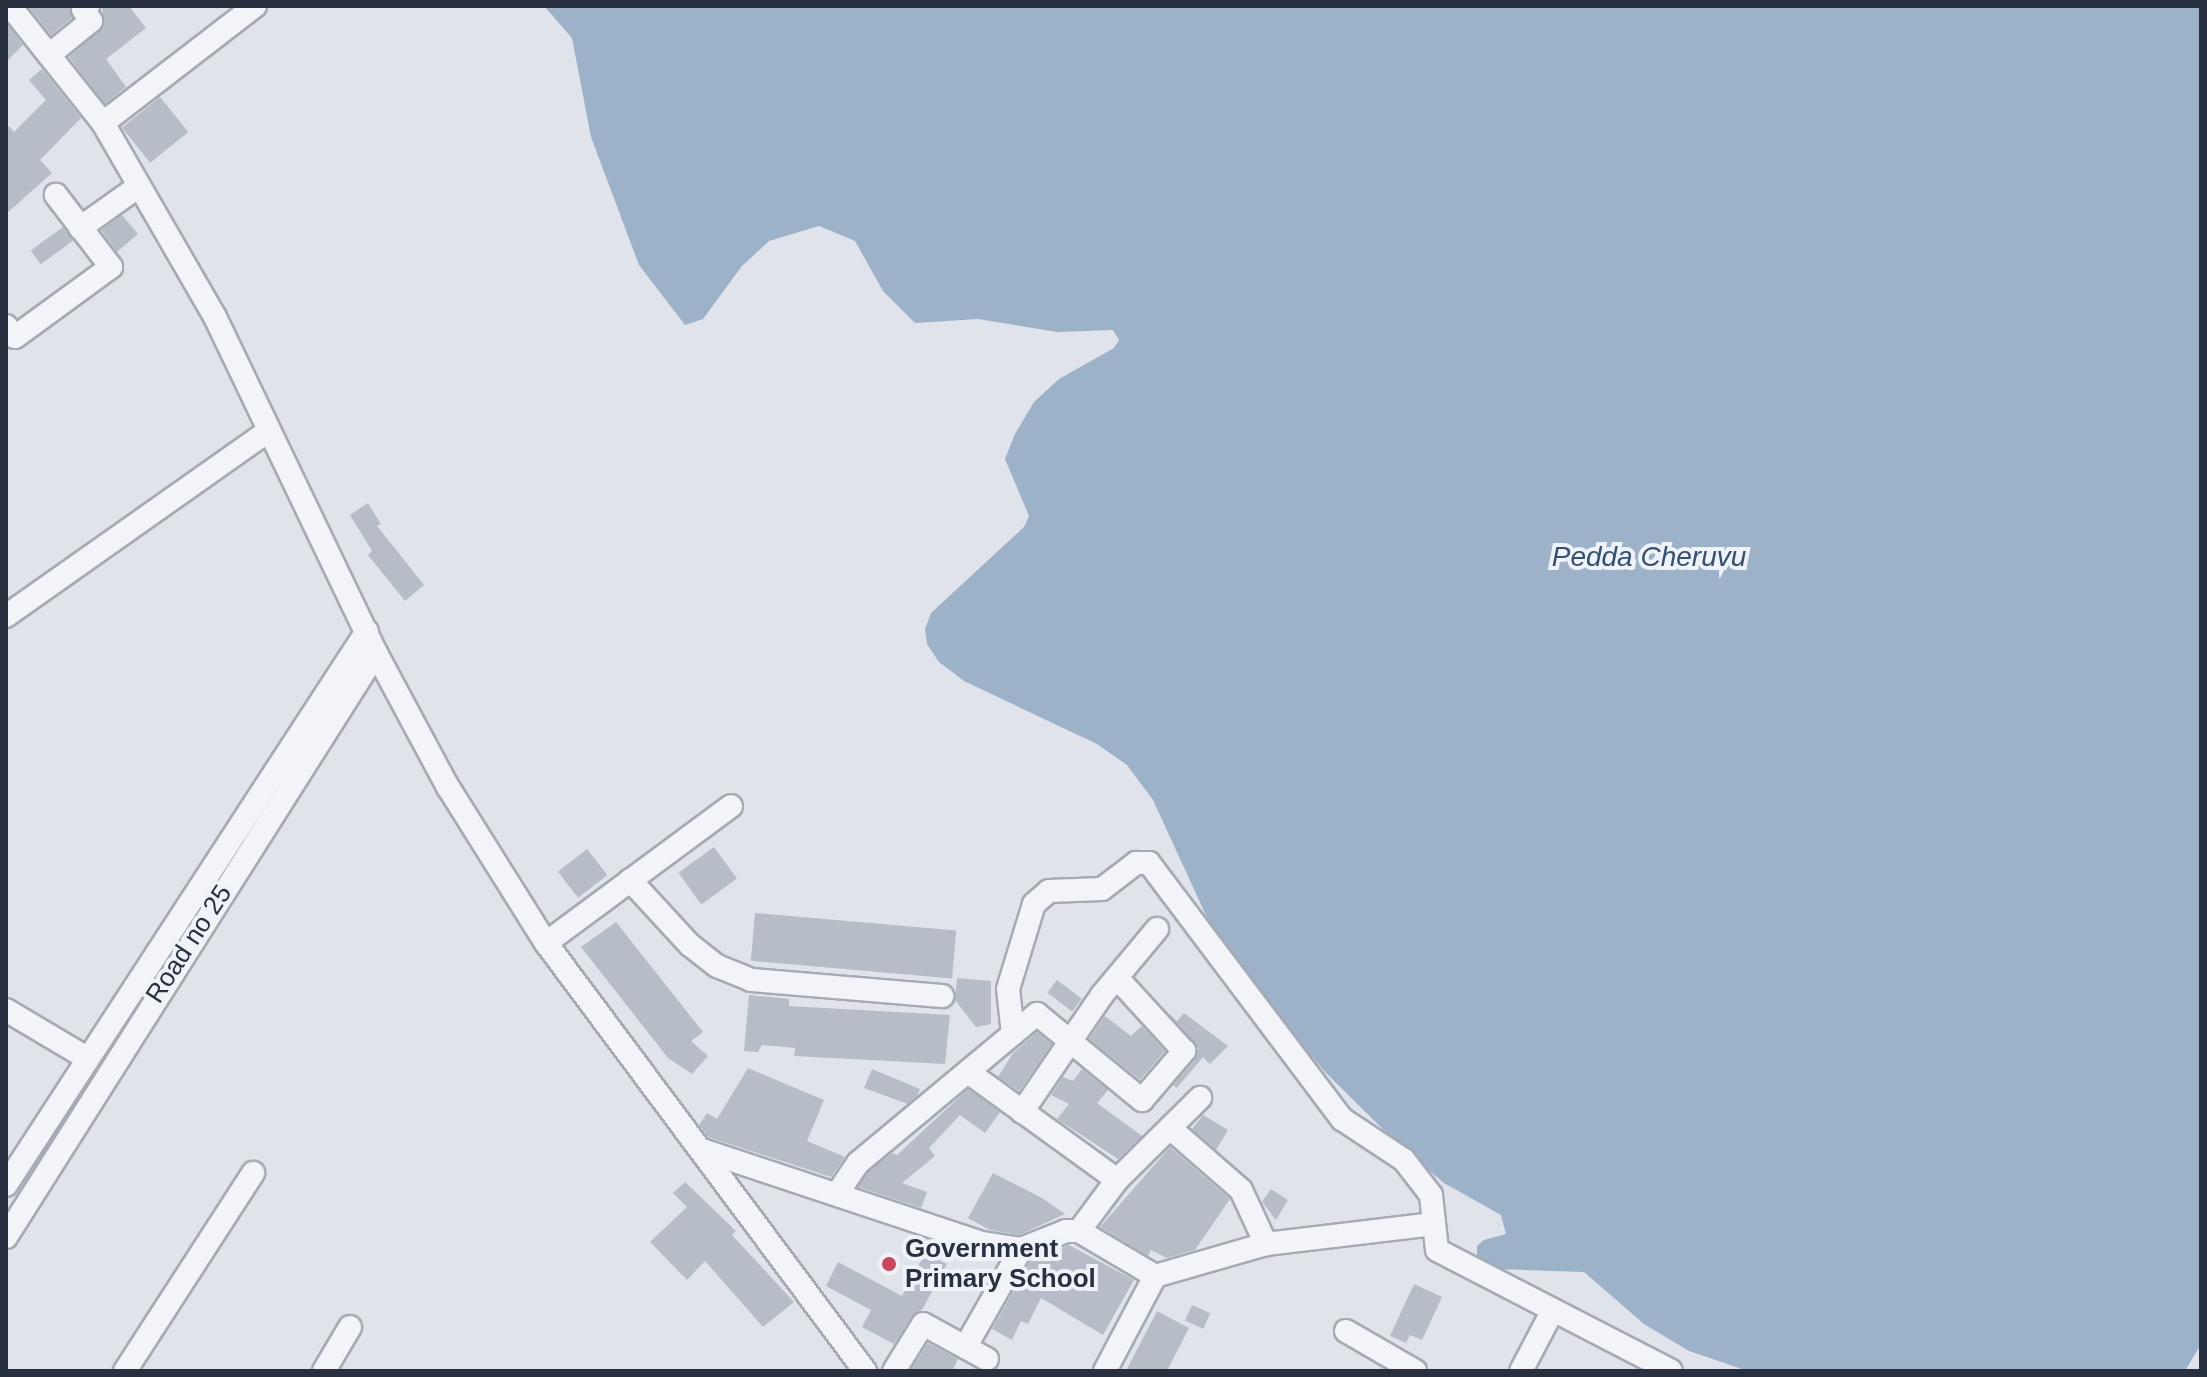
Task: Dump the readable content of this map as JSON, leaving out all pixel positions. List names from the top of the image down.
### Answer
{
  "streets": {
    "street": ["Road no 25"]
  },
  "water": ["Pedda Cheruvu"],
  "places": ["Government Primary School"]
}
